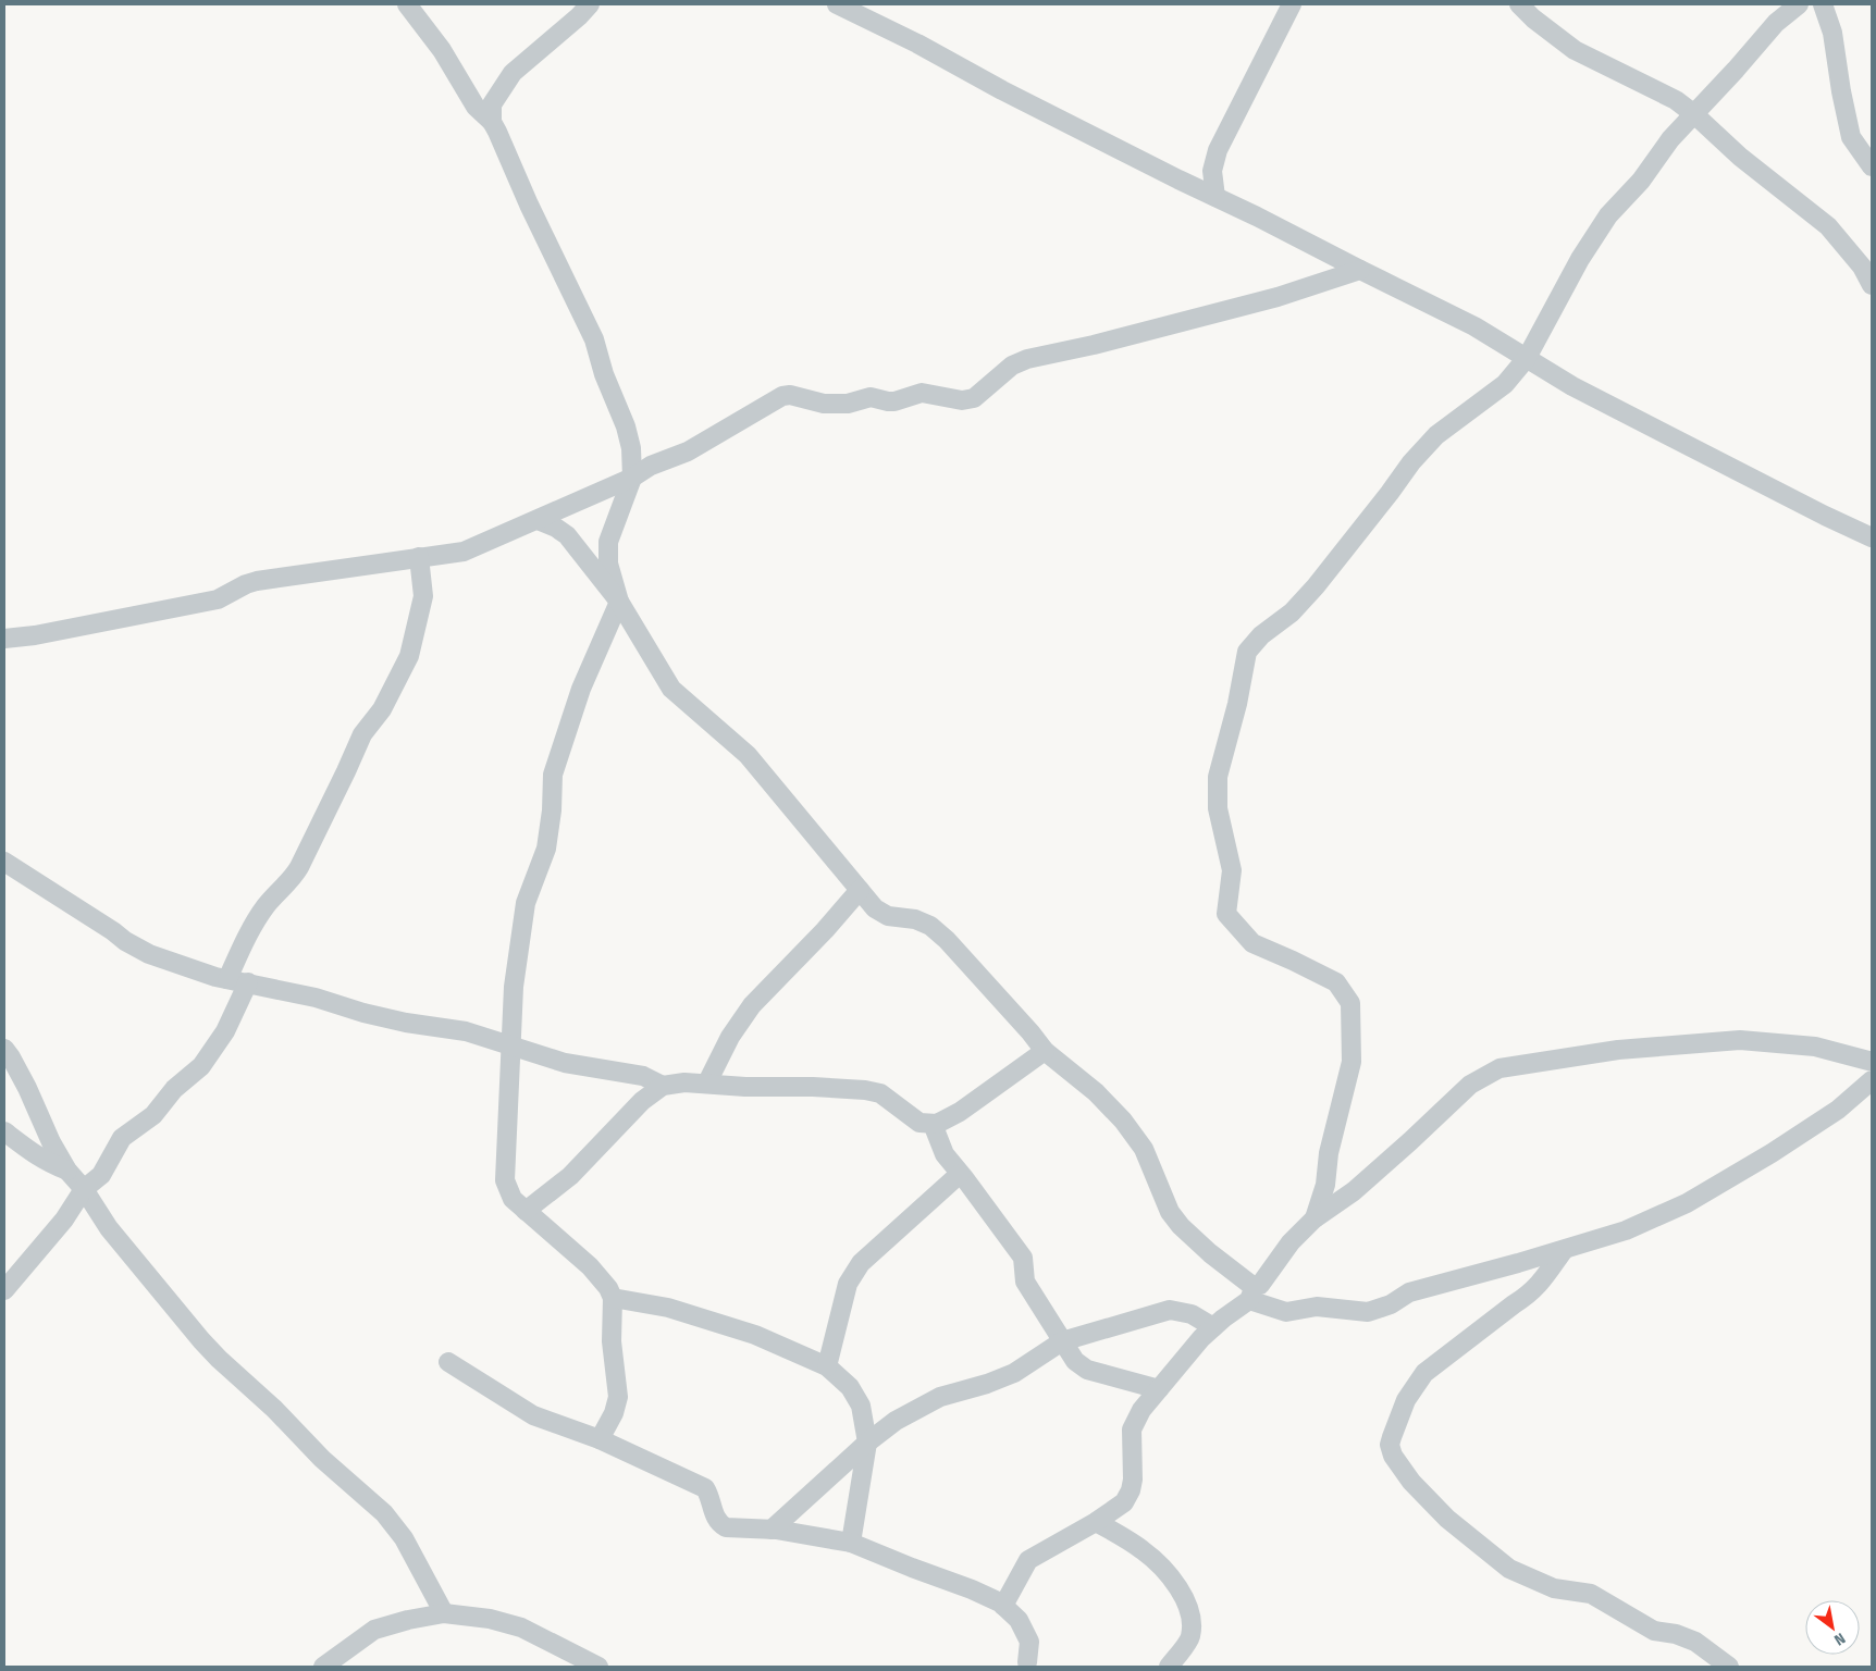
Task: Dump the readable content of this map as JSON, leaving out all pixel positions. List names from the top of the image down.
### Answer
{
  "north": "bottom right"
}
